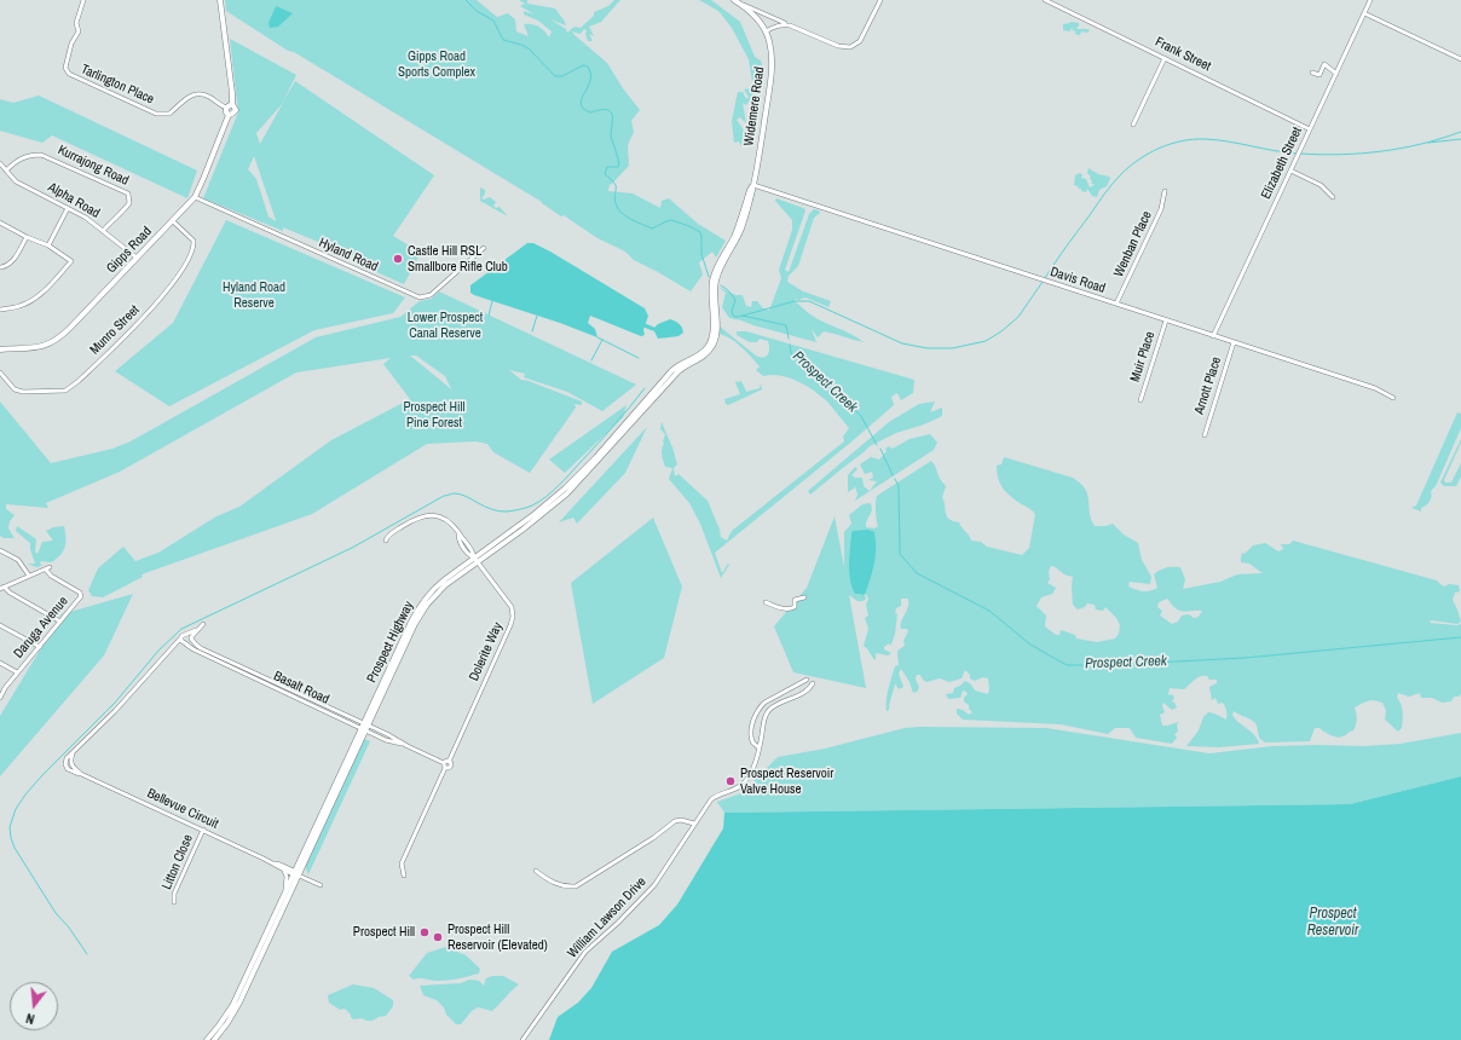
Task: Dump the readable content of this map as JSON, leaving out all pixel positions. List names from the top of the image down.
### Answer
{
  "streets": {
    "main road": ["Widemere Road", "Gipps Road", "Prospect Highway"],
    "street": [
      "Frank Street",
      "Tarlington Place",
      "Elizabeth Street",
      "Kurrajong Road",
      "Alpha Road",
      "Wenban Place",
      "Hyland Road",
      "Davis Road",
      "Munro Street",
      "Muir Place",
      "Arnott Place",
      "Daruga Avenue",
      "Dolerite Way",
      "Basalt Road",
      "Bellevue Circuit",
      "Litton Close",
      "William Lawson Drive"
    ]
  },
  "crossings": [
    ["Frank Street", "Elizabeth Street"],
    ["Tarlington Place", "Gipps Road"],
    ["Widemere Road", "Davis Road"],
    ["Widemere Road", "Prospect Highway"],
    ["Elizabeth Street", "Davis Road"],
    ["Kurrajong Road", "Alpha Road"],
    ["Alpha Road", "Gipps Road"],
    ["Wenban Place", "Davis Road"],
    ["Gipps Road", "Hyland Road"],
    ["Gipps Road", "Munro Street"],
    ["Davis Road", "Muir Place"],
    ["Davis Road", "Arnott Place"],
    ["Prospect Highway", "Dolerite Way"],
    ["Prospect Highway", "Basalt Road"],
    ["Prospect Highway", "Bellevue Circuit"],
    ["Dolerite Way", "Basalt Road"],
    ["Basalt Road", "Bellevue Circuit"],
    ["Bellevue Circuit", "Litton Close"]
  ],
  "water": ["Prospect Creek", "Prospect Reservoir"],
  "parks": [
    "Gipps Road Sports Complex",
    "Hyland Road Reserve",
    "Lower Prospect Canal Reserve",
    "Prospect Hill Pine Forest"
  ],
  "places": [
    "Castle Hill RSL Smallbore Rifle Club",
    "Prospect Reservoir Valve House",
    "Prospect Hill",
    "Prospect Hill Reservoir (Elevated)"
  ],
  "north": "bottom"
}
